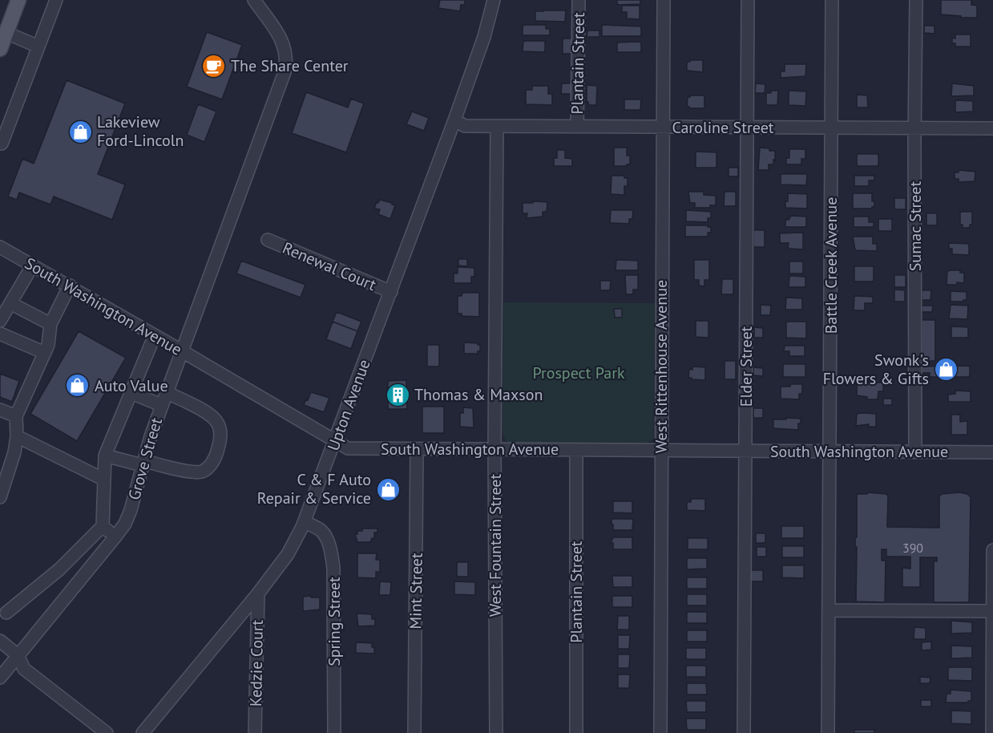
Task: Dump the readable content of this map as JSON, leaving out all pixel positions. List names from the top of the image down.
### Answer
{
  "streets": {
    "street": [
      "Plantain Street",
      "Caroline Street",
      "Sumac Street",
      "Battle Creek Avenue",
      "Renewal Court",
      "South Washington Avenue",
      "West Rittenhouse Avenue",
      "Elder Street",
      "Upton Avenue",
      "Grove Street",
      "West Fountain Street",
      "Mint Street",
      "Spring Street",
      "Kedzie Court"
    ]
  },
  "crossings": [
    ["Plantain Street", "Caroline Street"],
    ["Plantain Street", "South Washington Avenue"],
    ["Caroline Street", "Sumac Street"],
    ["Caroline Street", "Battle Creek Avenue"],
    ["Caroline Street", "West Rittenhouse Avenue"],
    ["Caroline Street", "Elder Street"],
    ["Caroline Street", "Upton Avenue"],
    ["Caroline Street", "West Fountain Street"],
    ["Sumac Street", "South Washington Avenue"],
    ["Battle Creek Avenue", "South Washington Avenue"],
    ["Renewal Court", "Upton Avenue"],
    ["South Washington Avenue", "West Rittenhouse Avenue"],
    ["South Washington Avenue", "Elder Street"],
    ["South Washington Avenue", "Upton Avenue"],
    ["South Washington Avenue", "Grove Street"],
    ["South Washington Avenue", "West Fountain Street"],
    ["South Washington Avenue", "Mint Street"],
    ["Upton Avenue", "Spring Street"],
    ["Upton Avenue", "Kedzie Court"]
  ],
  "parks": ["Prospect Park"],
  "places": {
    "cafe": ["The Share Center"],
    "shop": [
      "Lakeview Ford-Lincoln",
      "Swonk's Flowers & Gifts",
      "Auto Value",
      "C & F Auto Repair & Service"
    ],
    "building": ["Thomas & Maxson"]
  },
  "house_numbers": ["390"]
}
